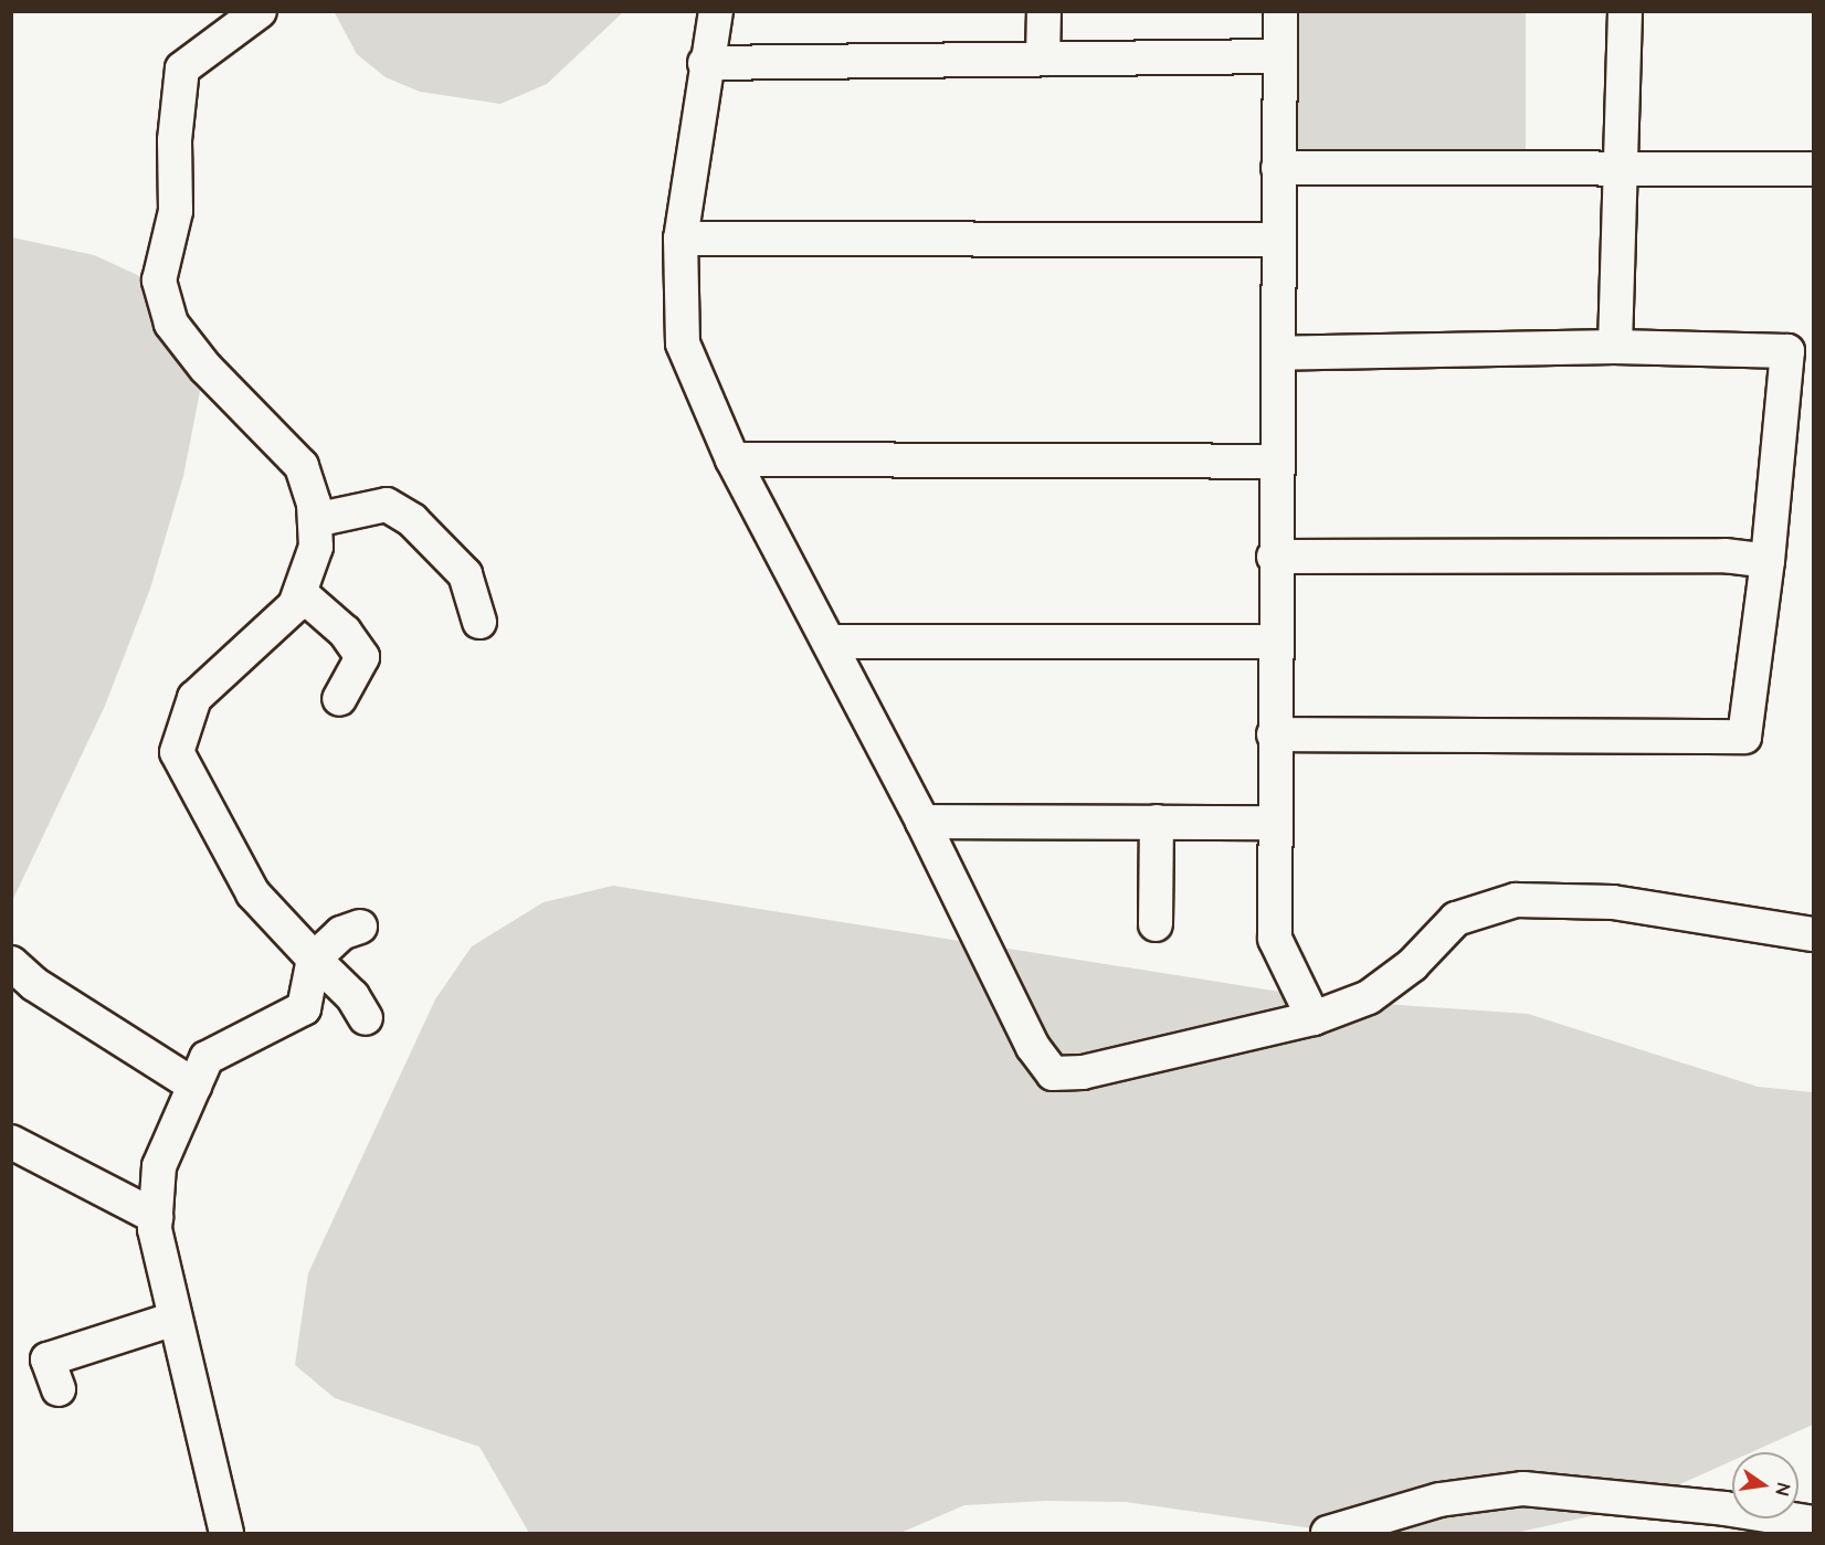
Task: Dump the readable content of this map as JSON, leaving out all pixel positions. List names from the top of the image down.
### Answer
{
  "north": "right"
}
